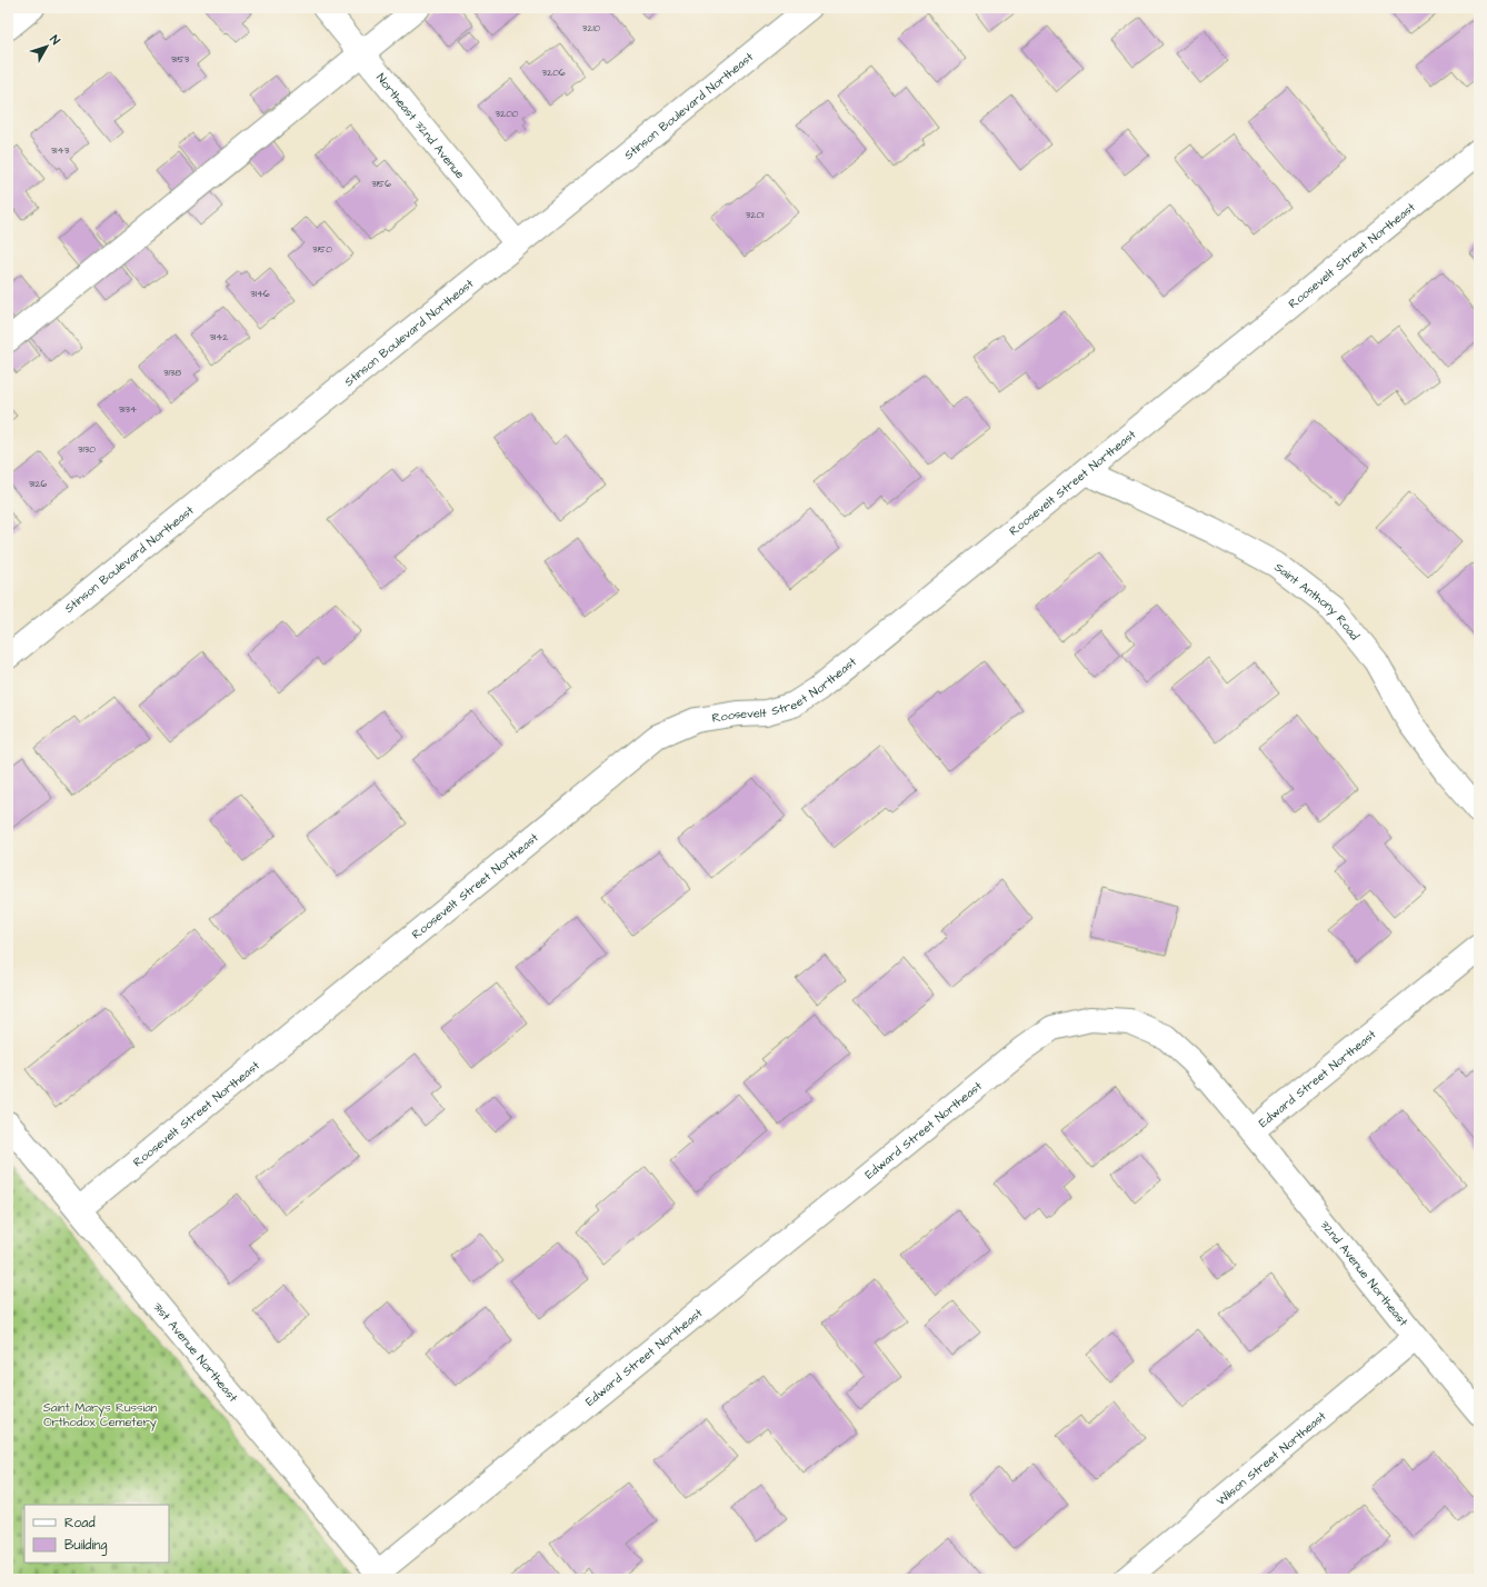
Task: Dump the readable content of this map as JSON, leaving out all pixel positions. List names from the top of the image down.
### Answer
{
  "streets": {
    "street": [
      "Stinson Boulevard Northeast",
      "Northeast 32nd Avenue",
      "Roosevelt Street Northeast",
      "Saint Anthony Road",
      "Edward Street Northeast",
      "32nd Avenue Northeast",
      "31st Avenue Northeast",
      "Wilson Street Northeast"
    ]
  },
  "crossings": [
    ["Stinson Boulevard Northeast", "Northeast 32nd Avenue"],
    ["Roosevelt Street Northeast", "Saint Anthony Road"],
    ["Roosevelt Street Northeast", "31st Avenue Northeast"],
    ["Edward Street Northeast", "32nd Avenue Northeast"],
    ["Edward Street Northeast", "31st Avenue Northeast"],
    ["32nd Avenue Northeast", "Wilson Street Northeast"]
  ],
  "parks": ["Saint Marys Russian Orthodox Cemetery"],
  "house_numbers": [
    "3210",
    "3153",
    "3206",
    "3200",
    "3143",
    "3156",
    "3201",
    "3150",
    "3146",
    "3142",
    "3138",
    "3134",
    "3130",
    "3126"
  ],
  "legend": ["Road", "Building"],
  "north": "top right"
}
